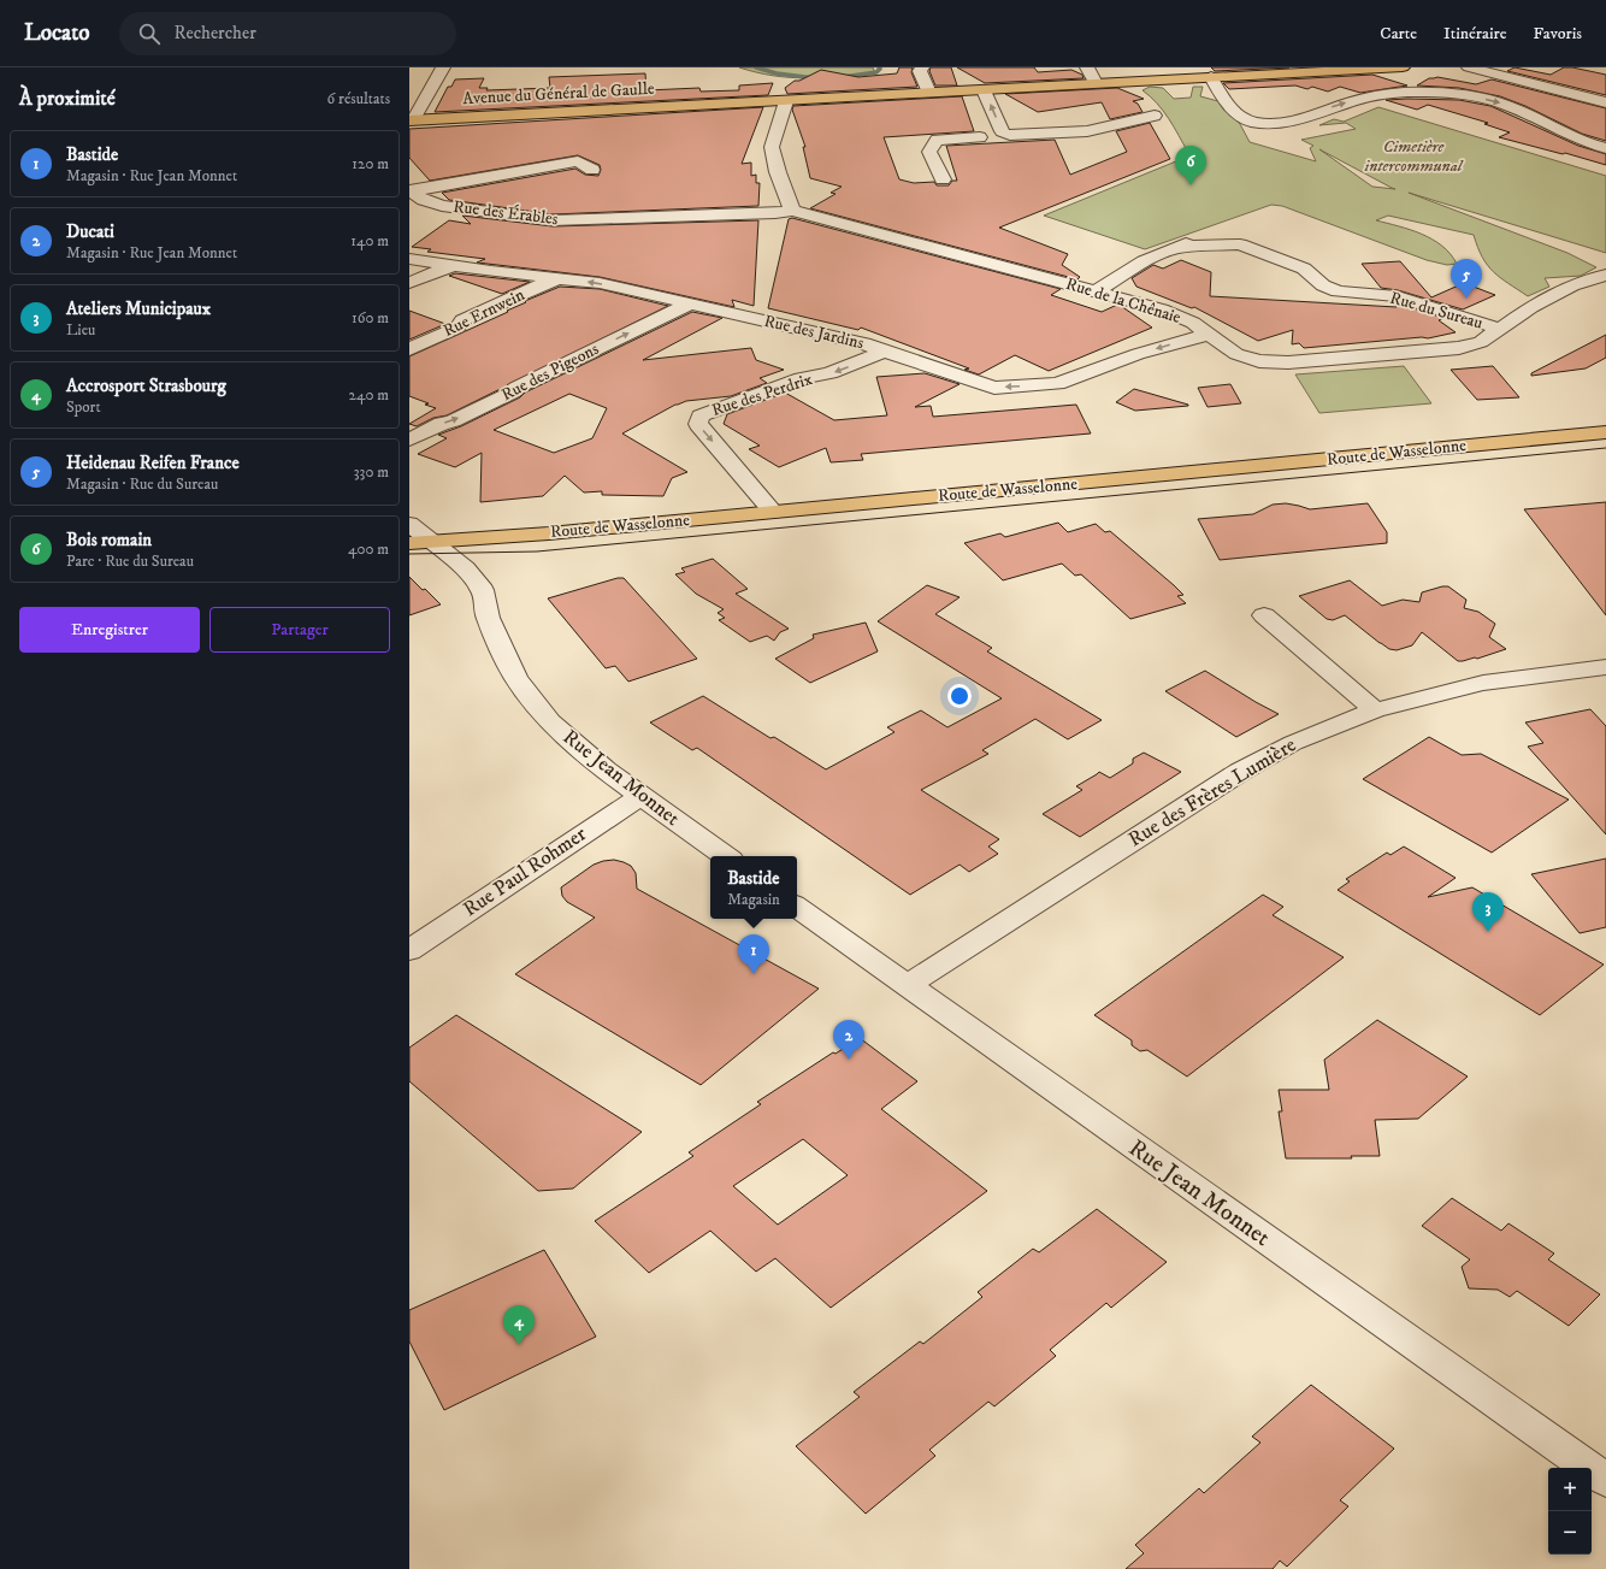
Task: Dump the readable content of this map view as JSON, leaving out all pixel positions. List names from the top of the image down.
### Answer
{
  "streets": {
    "main road": ["Avenue du Général de Gaulle", "Route de Wasselonne"],
    "street": [
      "Rue des Érables",
      "Rue de la Chênaie",
      "Rue du Sureau",
      "Rue Ernwein",
      "Rue des Jardins",
      "Rue des Pigeons",
      "Rue des Perdrix",
      "Rue Jean Monnet",
      "Rue des Frères Lumière",
      "Rue Paul Rohmer"
    ]
  },
  "crossings": [
    ["Rue des Érables", "Rue de la Chênaie"],
    ["Rue de la Chênaie", "Rue du Sureau"],
    ["Rue de la Chênaie", "Rue des Jardins"],
    ["Rue Ernwein", "Rue des Jardins"],
    ["Rue des Jardins", "Rue des Pigeons"],
    ["Rue des Jardins", "Rue des Perdrix"],
    ["Rue des Perdrix", "Route de Wasselonne"],
    ["Route de Wasselonne", "Rue Jean Monnet"],
    ["Rue Jean Monnet", "Rue des Frères Lumière"],
    ["Rue Jean Monnet", "Rue Paul Rohmer"]
  ],
  "one_way": ["Rue des Jardins", "Rue des Pigeons"],
  "parks": ["Cimetière intercommunal"],
  "page": {
    "header": "Locato",
    "search": "Rechercher",
    "nav": ["Carte", "Itinéraire", "Favoris"],
    "heading": ["À proximité", "6 résultats"],
    "list": [
      {
        "mark": "1",
        "name": "Bastide",
        "note": "Magasin · Rue Jean Monnet",
        "value": "120 m"
      },
      {
        "mark": "2",
        "name": "Ducati",
        "note": "Magasin · Rue Jean Monnet",
        "value": "140 m"
      },
      {
        "mark": "3",
        "name": "Ateliers Municipaux",
        "note": "Lieu",
        "value": "160 m"
      },
      {
        "mark": "4",
        "name": "Accrosport Strasbourg",
        "note": "Sport",
        "value": "240 m"
      },
      {
        "mark": "5",
        "name": "Heidenau Reifen France",
        "note": "Magasin · Rue du Sureau",
        "value": "330 m"
      },
      {
        "mark": "6",
        "name": "Bois romain",
        "note": "Parc · Rue du Sureau",
        "value": "400 m"
      }
    ],
    "pins": [
      "6",
      "5",
      "3",
      "1",
      "2",
      "4"
    ],
    "buttons": ["Enregistrer", "Partager"],
    "popup": ["Bastide", "Magasin"],
    "map_buttons": ["+", "−"]
  }
}
